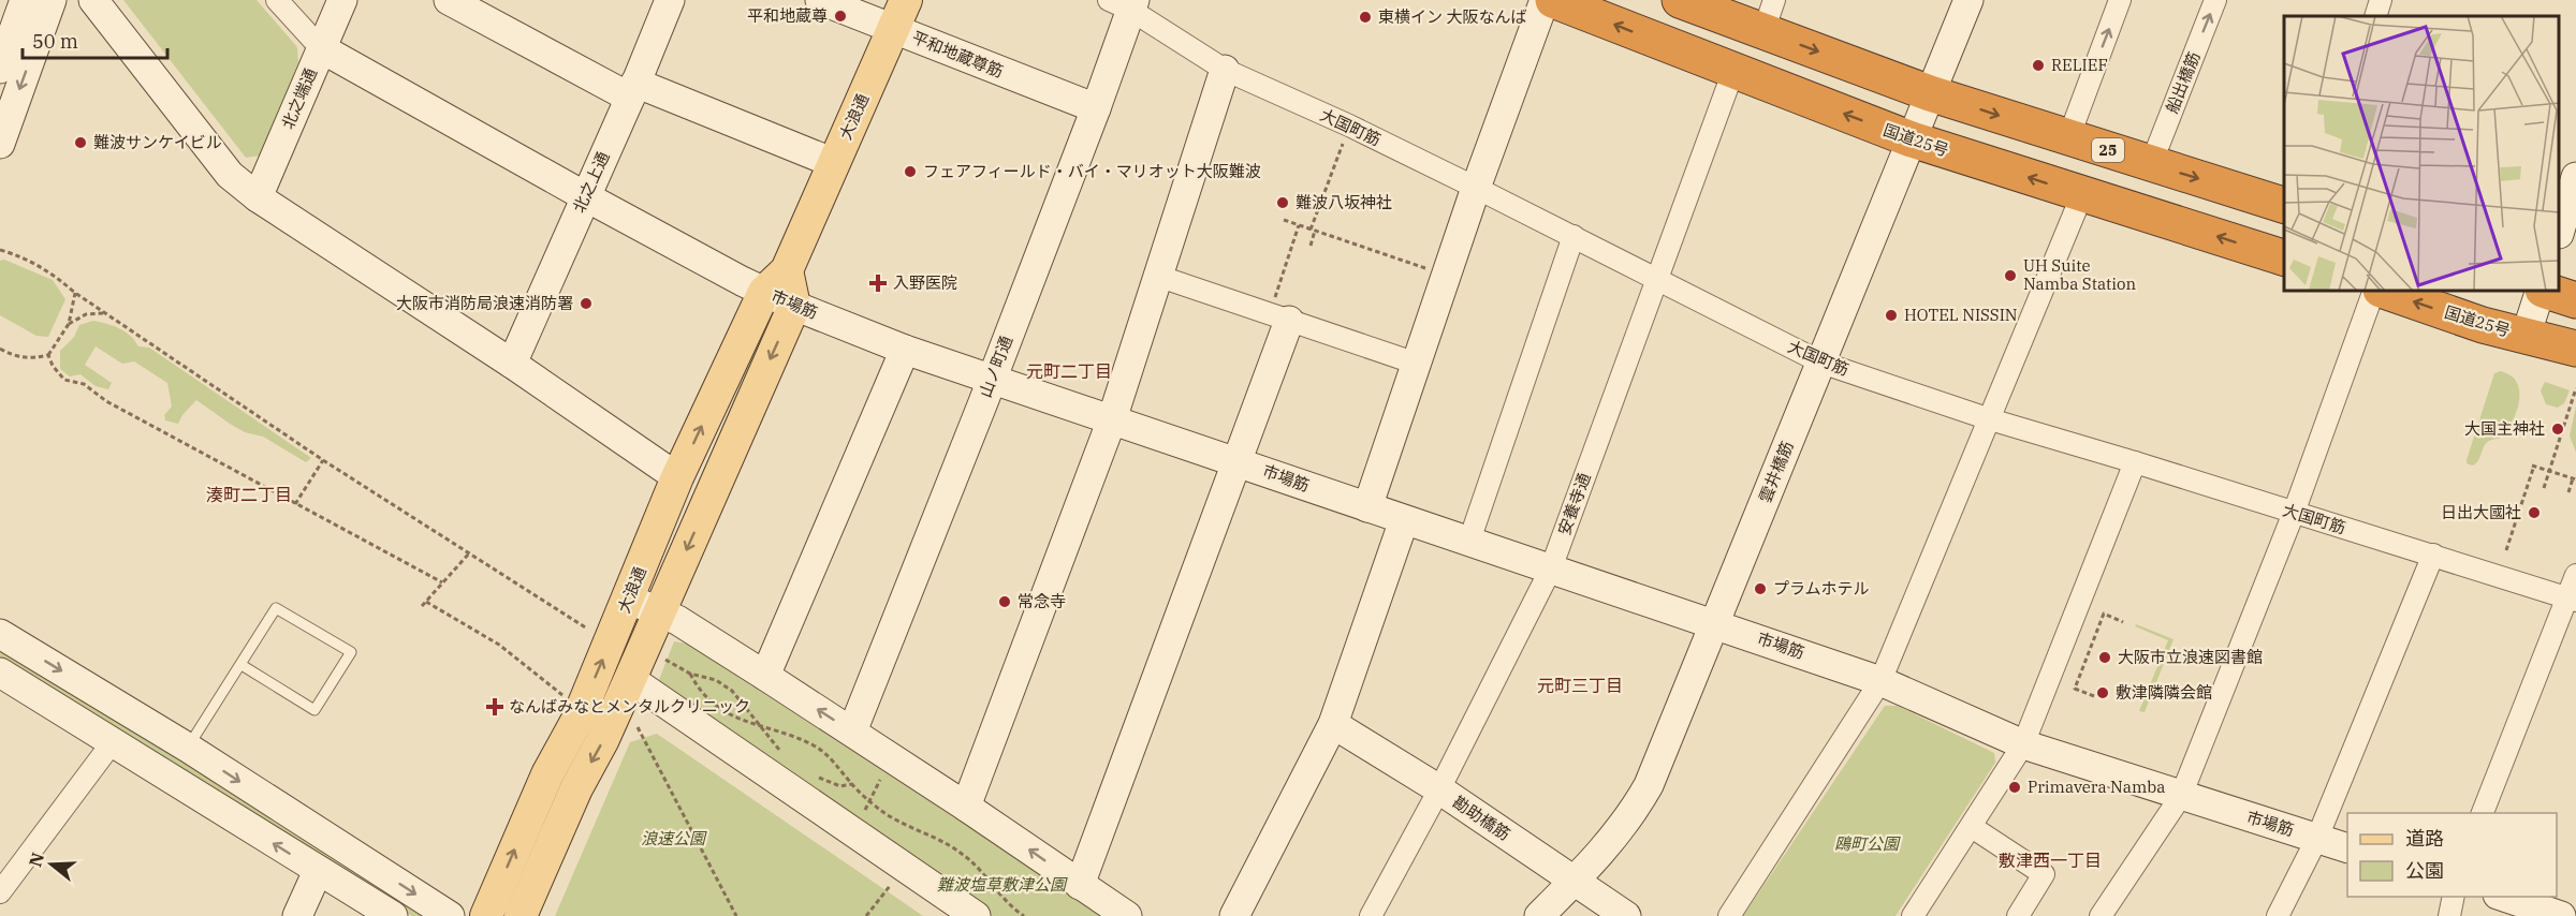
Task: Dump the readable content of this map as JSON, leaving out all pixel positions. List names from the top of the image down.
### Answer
{
  "streets": {
    "highway": ["国道25号", "25"],
    "main road": ["大浪通"],
    "street": [
      "平和地蔵尊筋",
      "船出橋筋",
      "北之端通",
      "大国町筋",
      "北之上通",
      "市場筋",
      "山ノ町通",
      "雲井橋筋",
      "安養寺通",
      "勘助橋筋"
    ]
  },
  "crossings": [
    ["平和地蔵尊筋", "大浪通"],
    ["平和地蔵尊筋", "山ノ町通"],
    ["船出橋筋", "25"],
    ["北之端通", "市場筋"],
    ["大浪通", "市場筋"],
    ["大国町筋", "山ノ町通"],
    ["大国町筋", "雲井橋筋"],
    ["大国町筋", "安養寺通"],
    ["国道25号", "雲井橋筋"],
    ["国道25号", "安養寺通"],
    ["25", "雲井橋筋"],
    ["北之上通", "市場筋"],
    ["市場筋", "山ノ町通"],
    ["市場筋", "雲井橋筋"],
    ["市場筋", "安養寺通"],
    ["雲井橋筋", "勘助橋筋"],
    ["安養寺通", "勘助橋筋"]
  ],
  "districts": [
    "元町二丁目",
    "湊町二丁目",
    "元町三丁目",
    "敷津西一丁目"
  ],
  "parks": ["浪速公園", "鴎町公園", "難波塩草敷津公園"],
  "places": {
    "other": [
      "平和地蔵尊",
      "東横イン 大阪なんば",
      "RELIEF",
      "難波サンケイビル",
      "フェアフィールド・バイ・マリオット大阪難波",
      "難波八坂神社",
      "UH Suite Namba Station",
      "大阪市消防局浪速消防署",
      "HOTEL NISSIN",
      "大国主神社",
      "日出大國社",
      "プラムホテル",
      "常念寺",
      "大阪市立浪速図書館",
      "敷津隣隣会館",
      "Primavera Namba"
    ],
    "health": ["入野医院", "なんばみなとメンタルクリニック"]
  },
  "legend": ["道路", "公園"],
  "scale_bar": "50 m",
  "north": "left"
}
